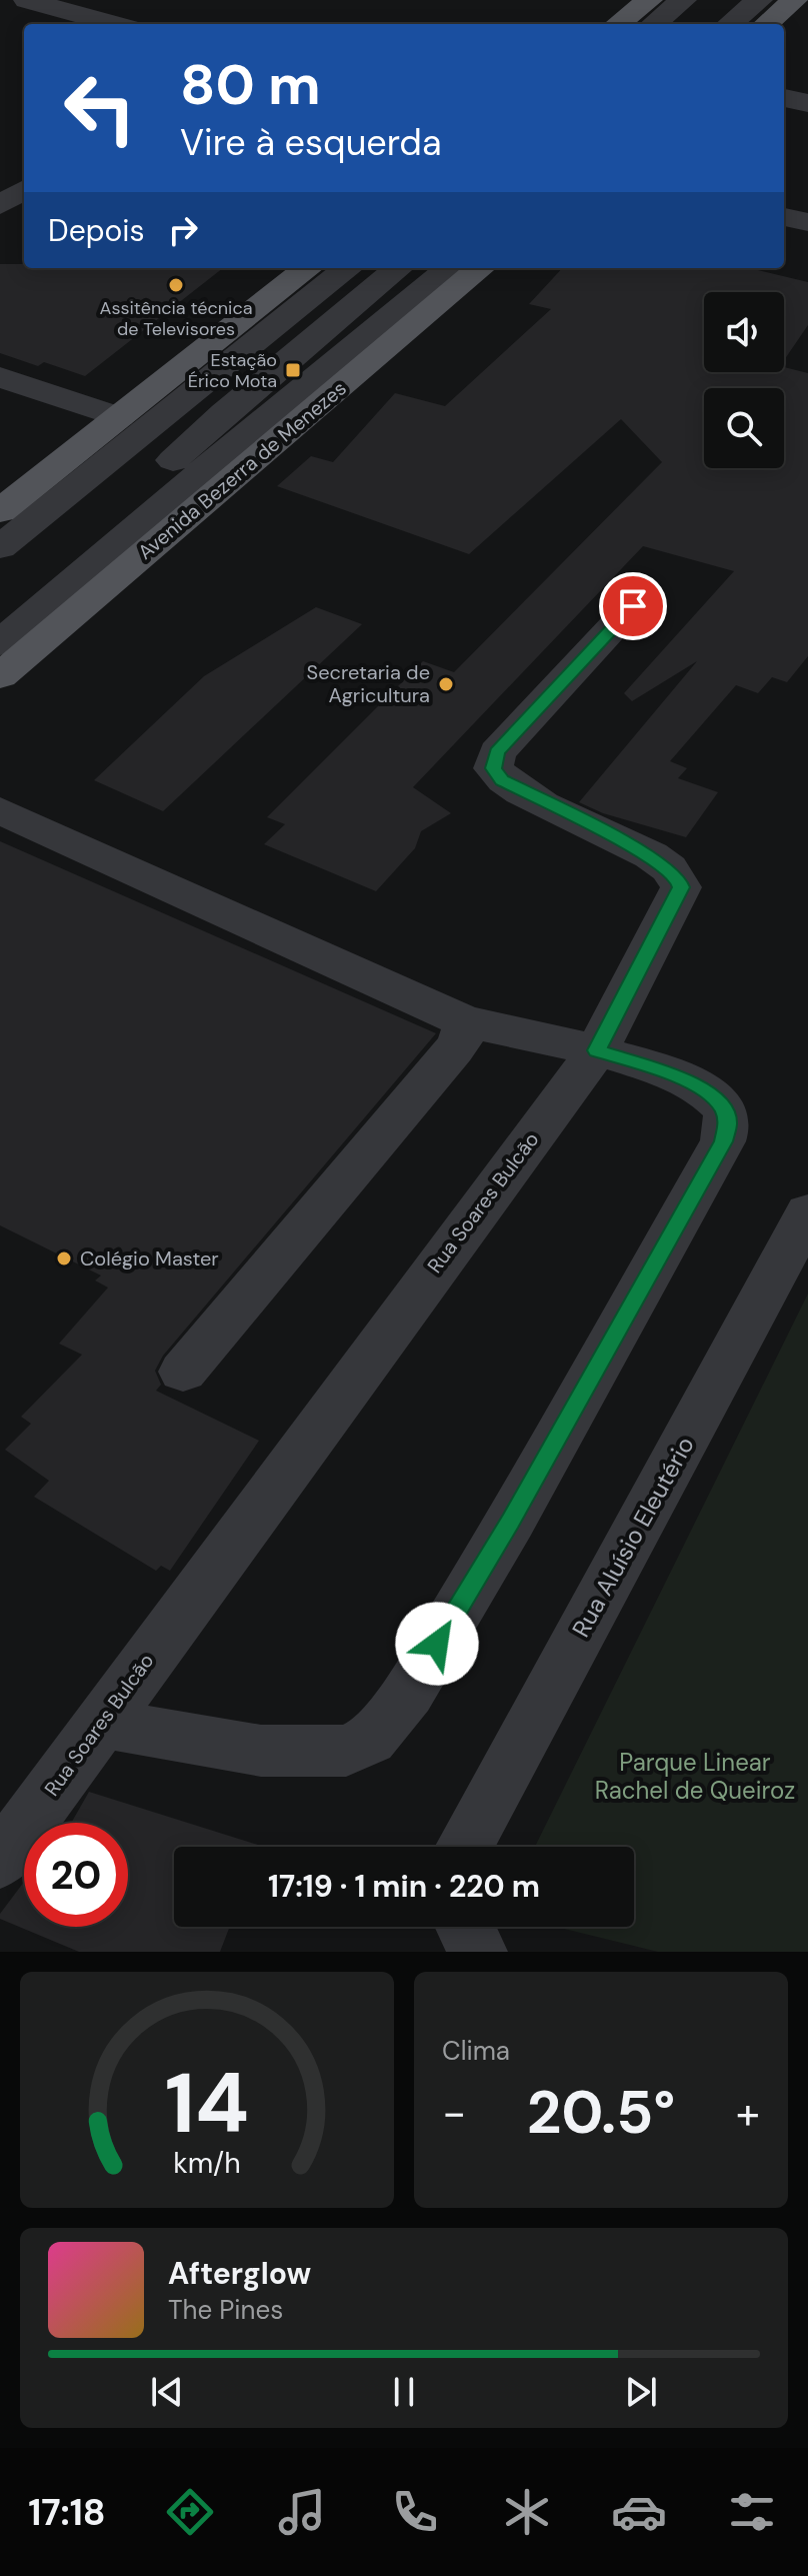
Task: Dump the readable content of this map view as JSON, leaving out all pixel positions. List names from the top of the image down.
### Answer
{
  "streets": {
    "main road": ["Avenida Bezerra de Menezes"],
    "street": ["Rua Soares Bulcão", "Rua Aluísio Eleutério"]
  },
  "parks": ["Parque Linear Rachel de Queiroz"],
  "places": {
    "other": ["Assitência técnica de Televisores", "Secretaria de Agricultura", "Colégio Master"],
    "transit": ["Estação Érico Mota"]
  },
  "page": {
    "turn": ["80 m", "Vire à esquerda"],
    "then": "Depois",
    "limit": "20",
    "trip": "17:19 · 1 min · 220 m",
    "tile": "Clima",
    "heat": ["−", "20.5°", "+"],
    "song": ["Afterglow", "The Pines"],
    "tabs": "17:18",
    "gauge": ["14", "km/h"]
  }
}
